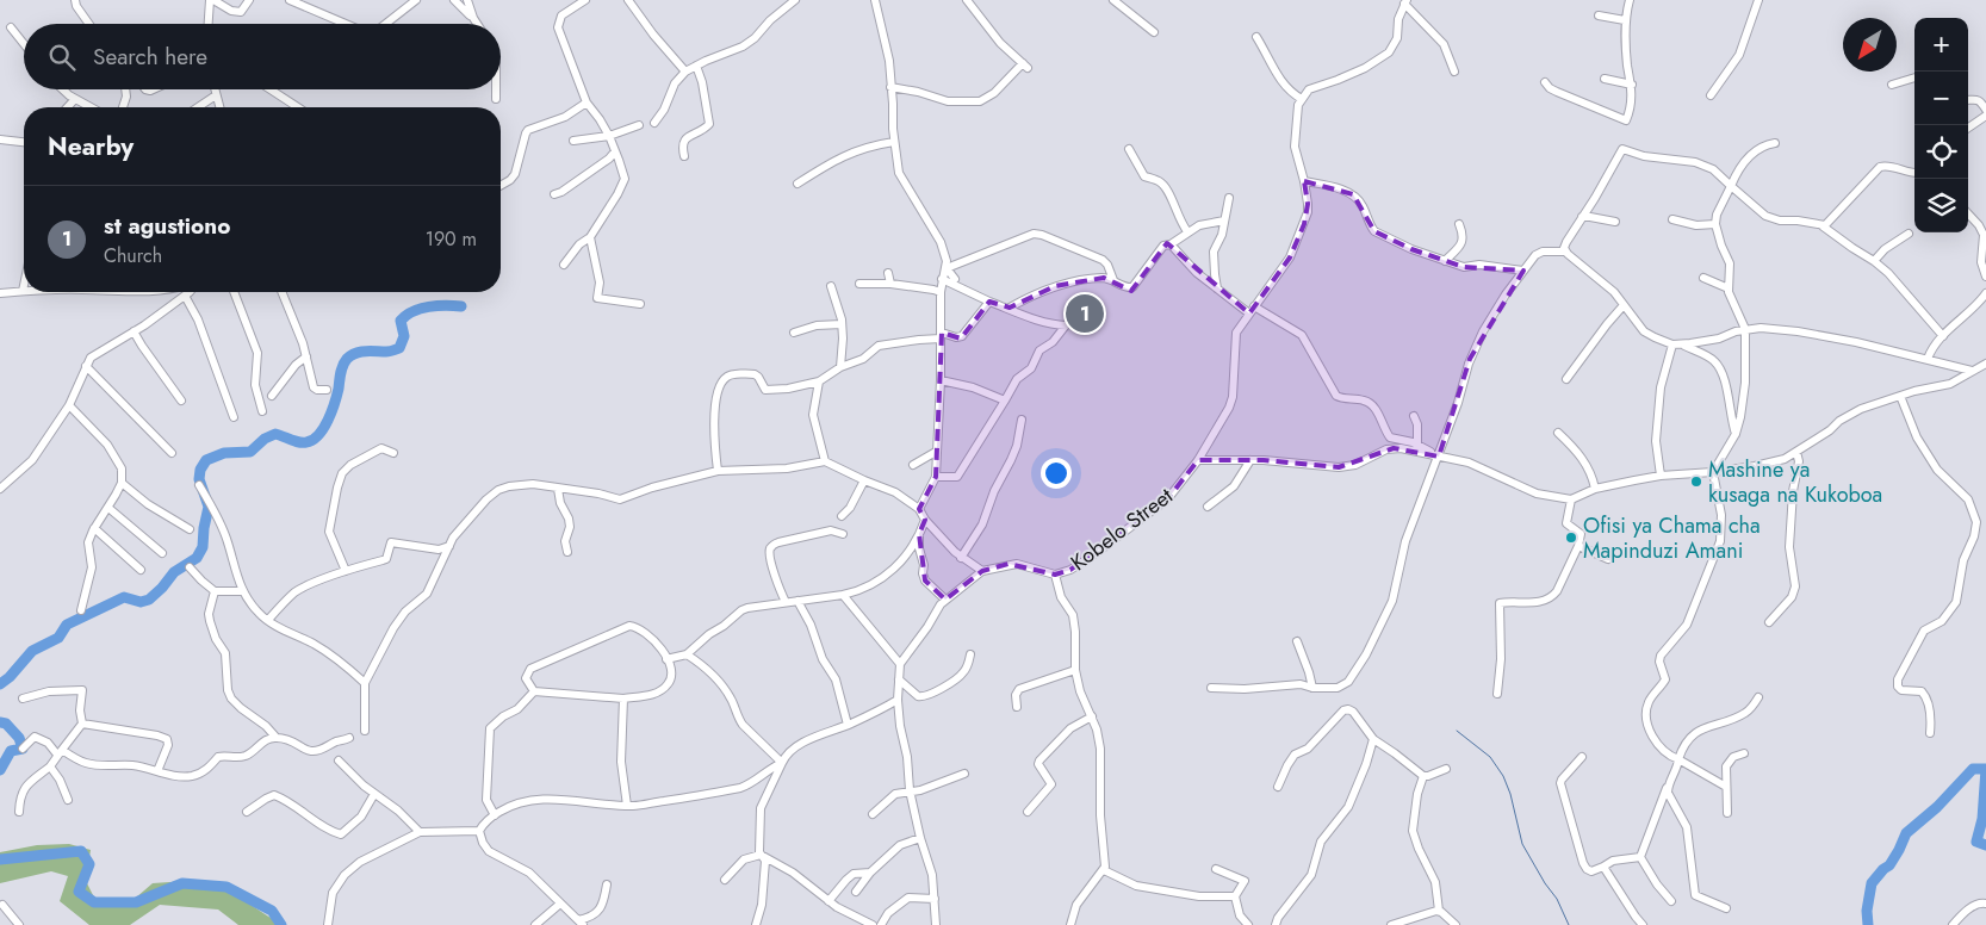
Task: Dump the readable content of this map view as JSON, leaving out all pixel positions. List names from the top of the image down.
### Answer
{
  "streets": {
    "street": ["Kobelo Street"]
  },
  "places": ["Mashine ya kusaga na Kukoboa", "Ofisi ya Chama cha Mapinduzi Amani"],
  "north": "bottom left",
  "page": {
    "map_buttons": ["+", "−"],
    "search": "Search here",
    "heading": "Nearby",
    "list": [
      {
        "mark": "1",
        "name": "st agustiono",
        "note": "Church",
        "value": "190 m"
      }
    ],
    "pins": "1"
  }
}
